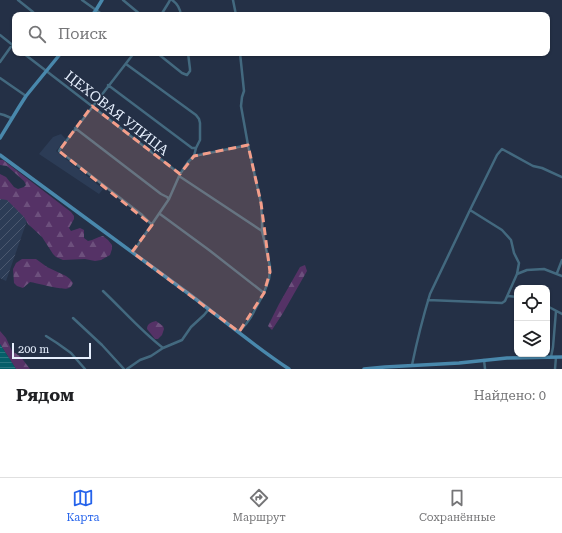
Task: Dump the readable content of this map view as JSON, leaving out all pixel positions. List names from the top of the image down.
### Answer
{
  "streets": {
    "street": ["ЦЕХОВАЯ УЛИЦА"]
  },
  "scale_bar": "200 m",
  "page": {
    "search": "Поиск",
    "scale": "200 m",
    "heading": ["Рядом", "Найдено: 0"],
    "nav": ["Карта", "Маршрут", "Сохранённые"]
  }
}
